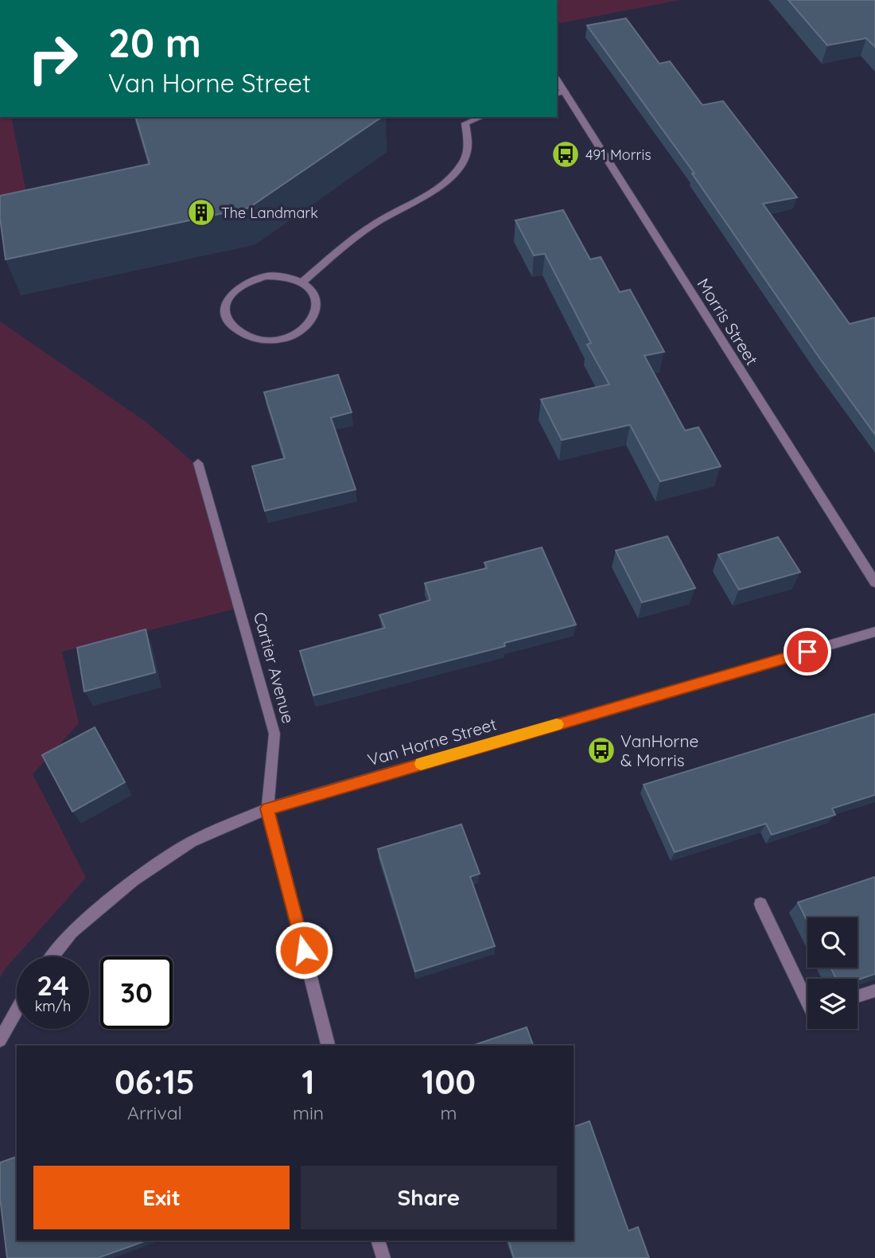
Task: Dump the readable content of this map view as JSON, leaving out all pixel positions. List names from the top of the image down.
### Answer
{
  "streets": {
    "street": ["Morris Street", "Cartier Avenue", "Van Horne Street"]
  },
  "crossings": [
    ["Cartier Avenue", "Van Horne Street"]
  ],
  "places": {
    "bus stop": ["491 Morris", "VanHorne & Morris"],
    "building": ["The Landmark"]
  },
  "page": {
    "turn": ["20 m", "Van Horne Street"],
    "speed": "24 km/h",
    "limit": "30",
    "eta": [
      "06:15",
      "Arrival",
      "1",
      "min",
      "100",
      "m"
    ],
    "buttons": ["Exit", "Share"]
  }
}
